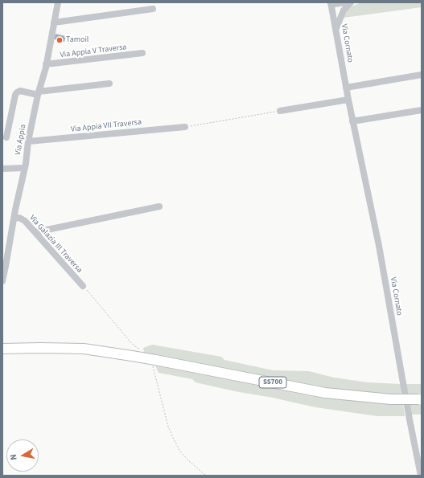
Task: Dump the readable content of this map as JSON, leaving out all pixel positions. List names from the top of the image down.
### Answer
{
  "streets": {
    "highway": ["SS700"],
    "street": [
      "Via Cornato",
      "Via Appia V Traversa",
      "Via Appia VII Traversa",
      "Via Appia",
      "Via Galazia III Traversa"
    ]
  },
  "crossings": [
    ["Via Appia V Traversa", "Via Appia"],
    ["Via Appia VII Traversa", "Via Appia"],
    ["Via Appia", "Via Galazia III Traversa"]
  ],
  "places": ["Tamoil"],
  "north": "left"
}
